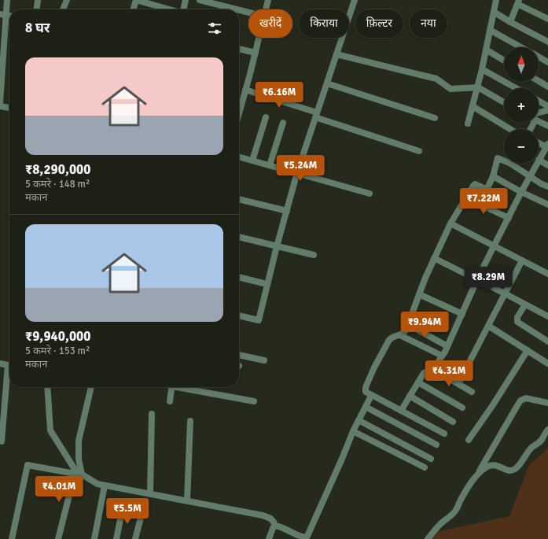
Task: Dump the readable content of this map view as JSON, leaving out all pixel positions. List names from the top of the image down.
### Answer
{
  "north": "top",
  "page": {
    "chip": [
      "खरीदें",
      "किराया",
      "फ़िल्टर",
      "नया"
    ],
    "heading": "8 घर",
    "map_buttons": ["+", "−"],
    "list": [
      {
        "name": "₹8,290,000",
        "note": "5 कमरे · 148 m² · मकान"
      },
      {
        "name": "₹9,940,000",
        "note": "5 कमरे · 153 m² · मकान"
      }
    ],
    "price": [
      "₹6.16M",
      "₹5.24M",
      "₹7.22M",
      "₹8.29M",
      "₹9.94M",
      "₹4.31M",
      "₹4.01M",
      "₹5.5M"
    ]
  }
}
